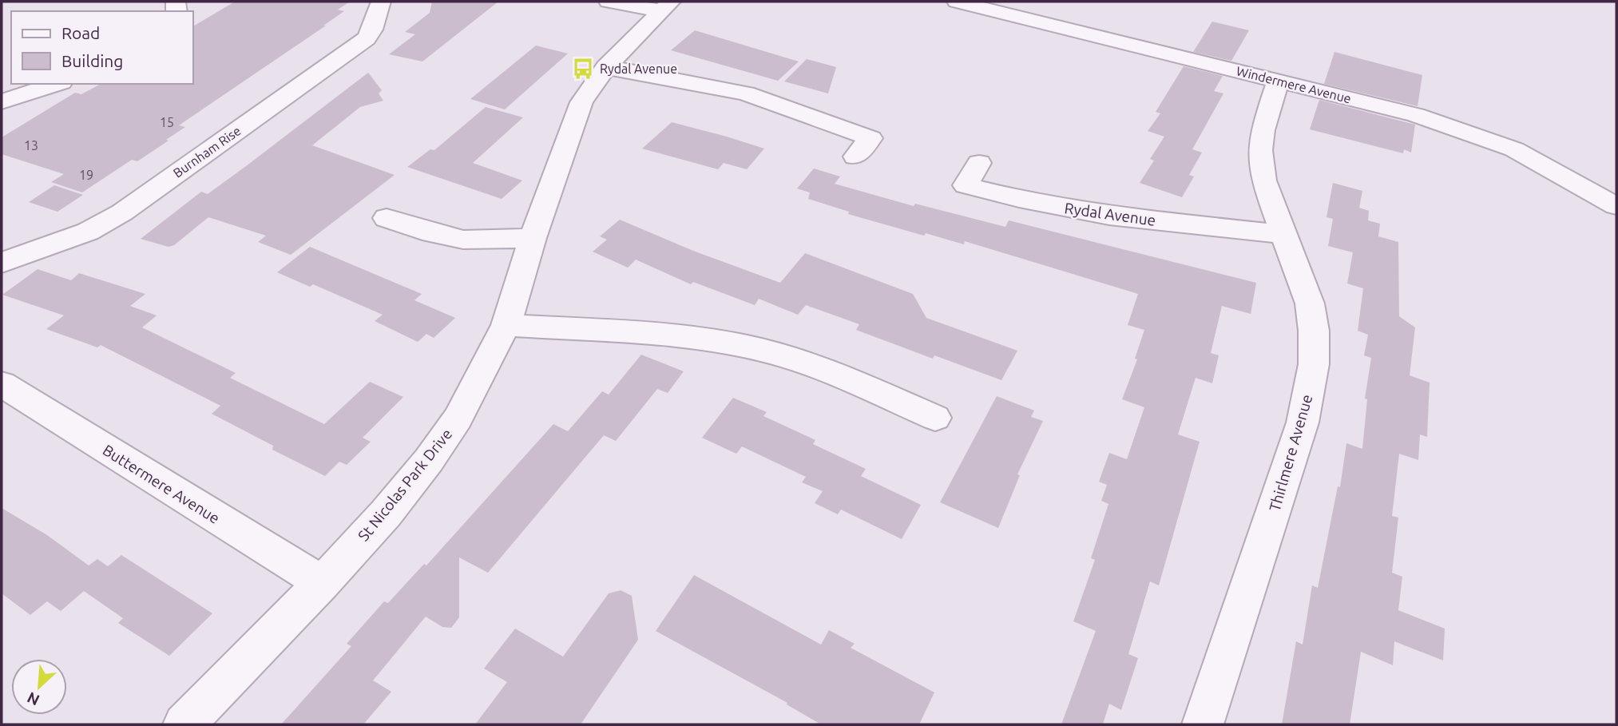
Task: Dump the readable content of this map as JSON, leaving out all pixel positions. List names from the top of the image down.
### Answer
{
  "streets": {
    "street": [
      "Windermere Avenue",
      "Burnham Rise",
      "Rydal Avenue",
      "Thirlmere Avenue",
      "Buttermere Avenue",
      "St Nicolas Park Drive"
    ]
  },
  "crossings": [
    ["Windermere Avenue", "Thirlmere Avenue"],
    ["Rydal Avenue", "Thirlmere Avenue"],
    ["Buttermere Avenue", "St Nicolas Park Drive"]
  ],
  "places": {
    "bus stop": ["Rydal Avenue"]
  },
  "house_numbers": ["15", "13", "19"],
  "legend": ["Road", "Building"],
  "north": "bottom left"
}
